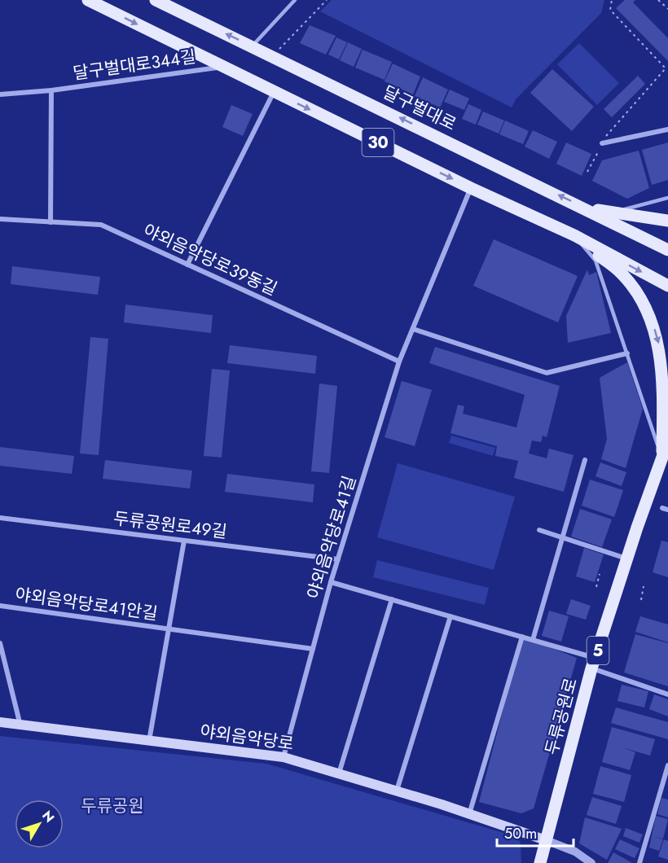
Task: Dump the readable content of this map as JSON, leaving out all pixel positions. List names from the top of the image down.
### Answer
{
  "streets": {
    "main road": [
      "달구벌대로",
      "30",
      "5",
      "두류공원로",
      "야외음악당로"
    ],
    "street": [
      "달구벌대로344길",
      "야외음악당로39동길",
      "두류공원로49길",
      "야외음악당로41길",
      "야외음악당로41안길"
    ]
  },
  "crossings": [
    ["달구벌대로344길", "30"],
    ["달구벌대로344길", "야외음악당로39동길"],
    ["30", "야외음악당로41길"],
    ["야외음악당로39동길", "야외음악당로41길"],
    ["두류공원로49길", "야외음악당로41길"],
    ["두류공원로49길", "야외음악당로41안길"],
    ["야외음악당로41길", "야외음악당로41안길"],
    ["야외음악당로41길", "야외음악당로"],
    ["두류공원로", "야외음악당로"]
  ],
  "parks": ["두류공원"],
  "scale_bar": "50 m",
  "north": "top right"
}
